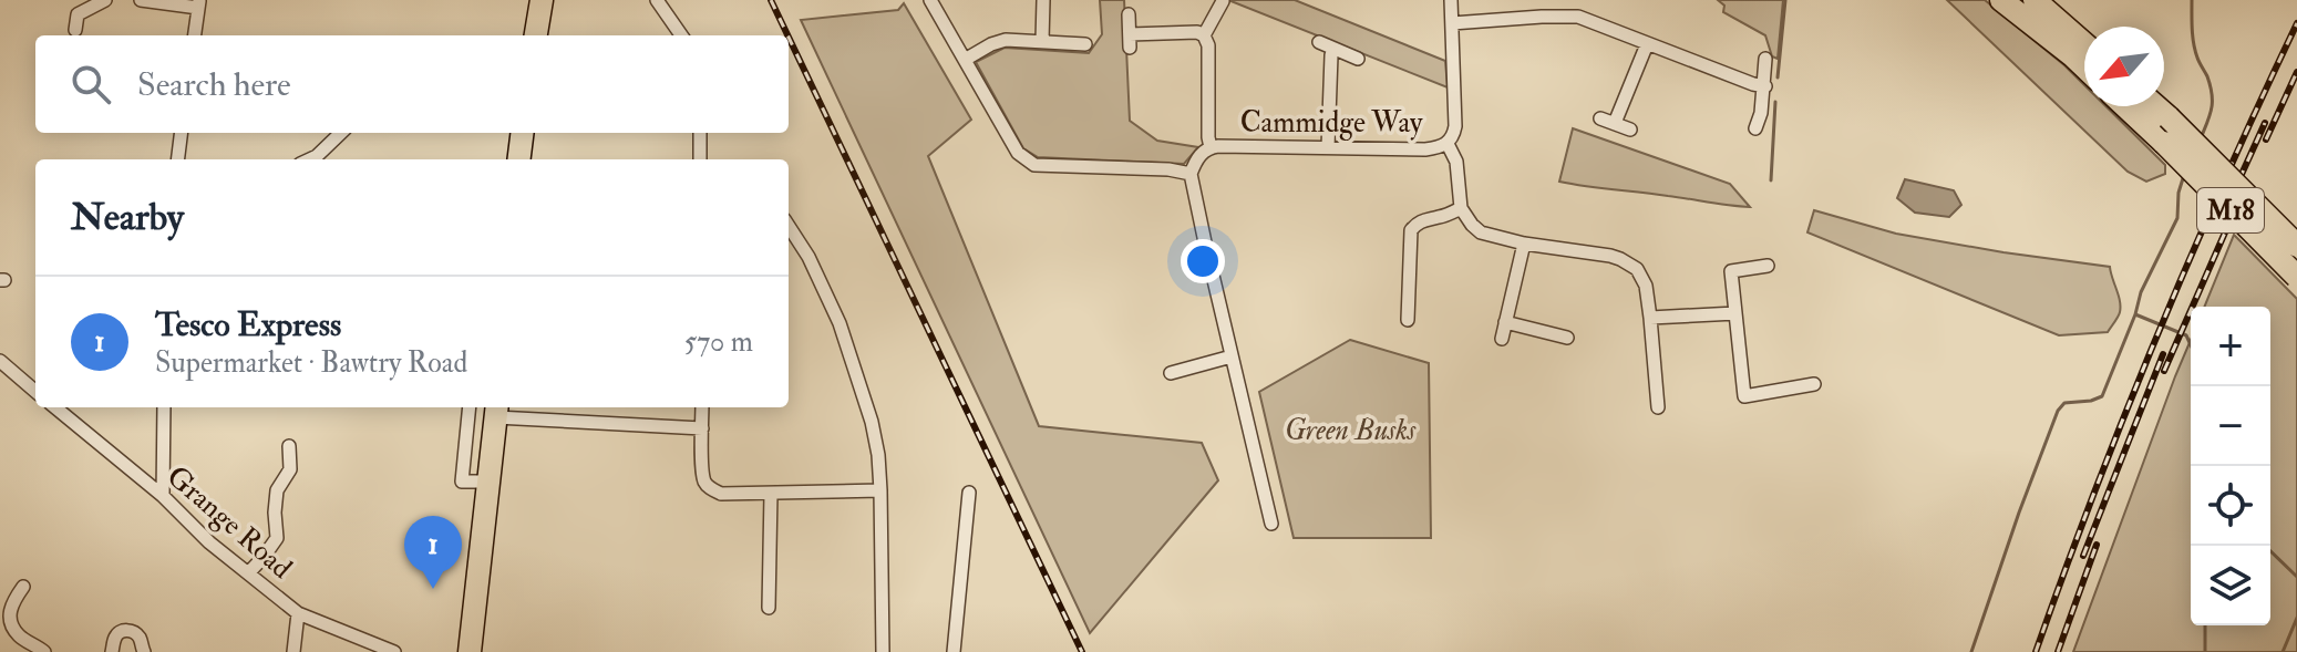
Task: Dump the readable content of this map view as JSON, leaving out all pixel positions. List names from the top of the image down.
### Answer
{
  "streets": {
    "highway": ["M18"],
    "street": ["Cammidge Way", "Grange Road"]
  },
  "parks": ["Green Busks"],
  "north": "bottom left",
  "page": {
    "search": "Search here",
    "heading": "Nearby",
    "list": [
      {
        "mark": "1",
        "name": "Tesco Express",
        "note": "Supermarket · Bawtry Road",
        "value": "570 m"
      }
    ],
    "map_buttons": ["+", "−"],
    "pins": "1"
  }
}
